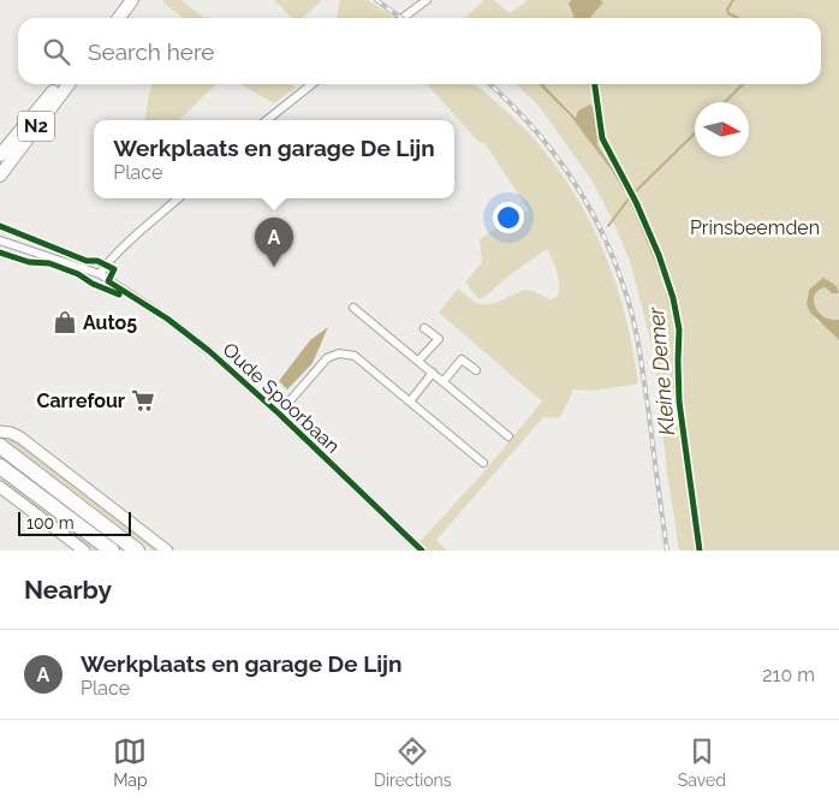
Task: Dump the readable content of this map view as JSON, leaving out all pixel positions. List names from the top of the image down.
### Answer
{
  "streets": {
    "main road": ["N2"],
    "street": ["Oude Spoorbaan"]
  },
  "water": ["Kleine Demer"],
  "parks": ["Prinsbeemden"],
  "places": {
    "shop": ["Auto5"],
    "supermarket": ["Carrefour"]
  },
  "scale_bar": "100 m",
  "north": "right",
  "page": {
    "search": "Search here",
    "popup": ["Werkplaats en garage De Lijn", "Place"],
    "pins": "A",
    "scale": "100 m",
    "heading": "Nearby",
    "list": [
      {
        "mark": "A",
        "name": "Werkplaats en garage De Lijn",
        "note": "Place",
        "value": "210 m"
      }
    ],
    "nav": ["Map", "Directions", "Saved"]
  }
}
